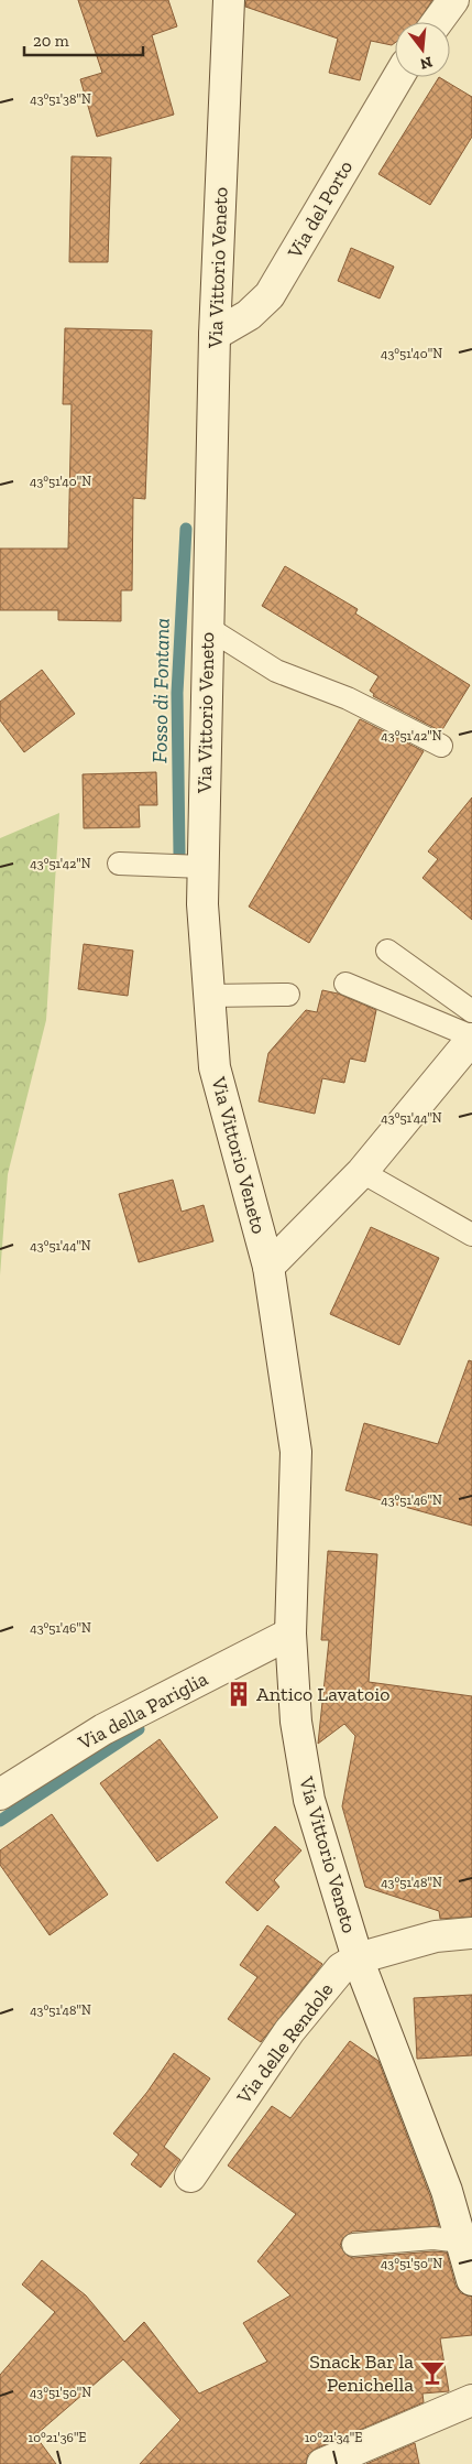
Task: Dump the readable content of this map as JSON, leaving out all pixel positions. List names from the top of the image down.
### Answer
{
  "streets": {
    "street": [
      "Via del Porto",
      "Via Vittorio Veneto",
      "Via della Pariglia",
      "Via delle Rendole"
    ]
  },
  "crossings": [
    ["Via del Porto", "Via Vittorio Veneto"],
    ["Via Vittorio Veneto", "Via della Pariglia"],
    ["Via Vittorio Veneto", "Via delle Rendole"]
  ],
  "water": ["Fosso di Fontana"],
  "places": {
    "building": ["Antico Lavatoio"],
    "bar": ["Snack Bar la Penichella"]
  },
  "scale_bar": "20 m",
  "north": "bottom",
  "coordinates": [
    "43°51'38\"N",
    "43°51'40\"N",
    "43°51'42\"N",
    "43°51'44\"N",
    "43°51'46\"N",
    "43°51'48\"N",
    "43°51'50\"N",
    "10°21'36\"E",
    "10°21'34\"E"
  ]
}
